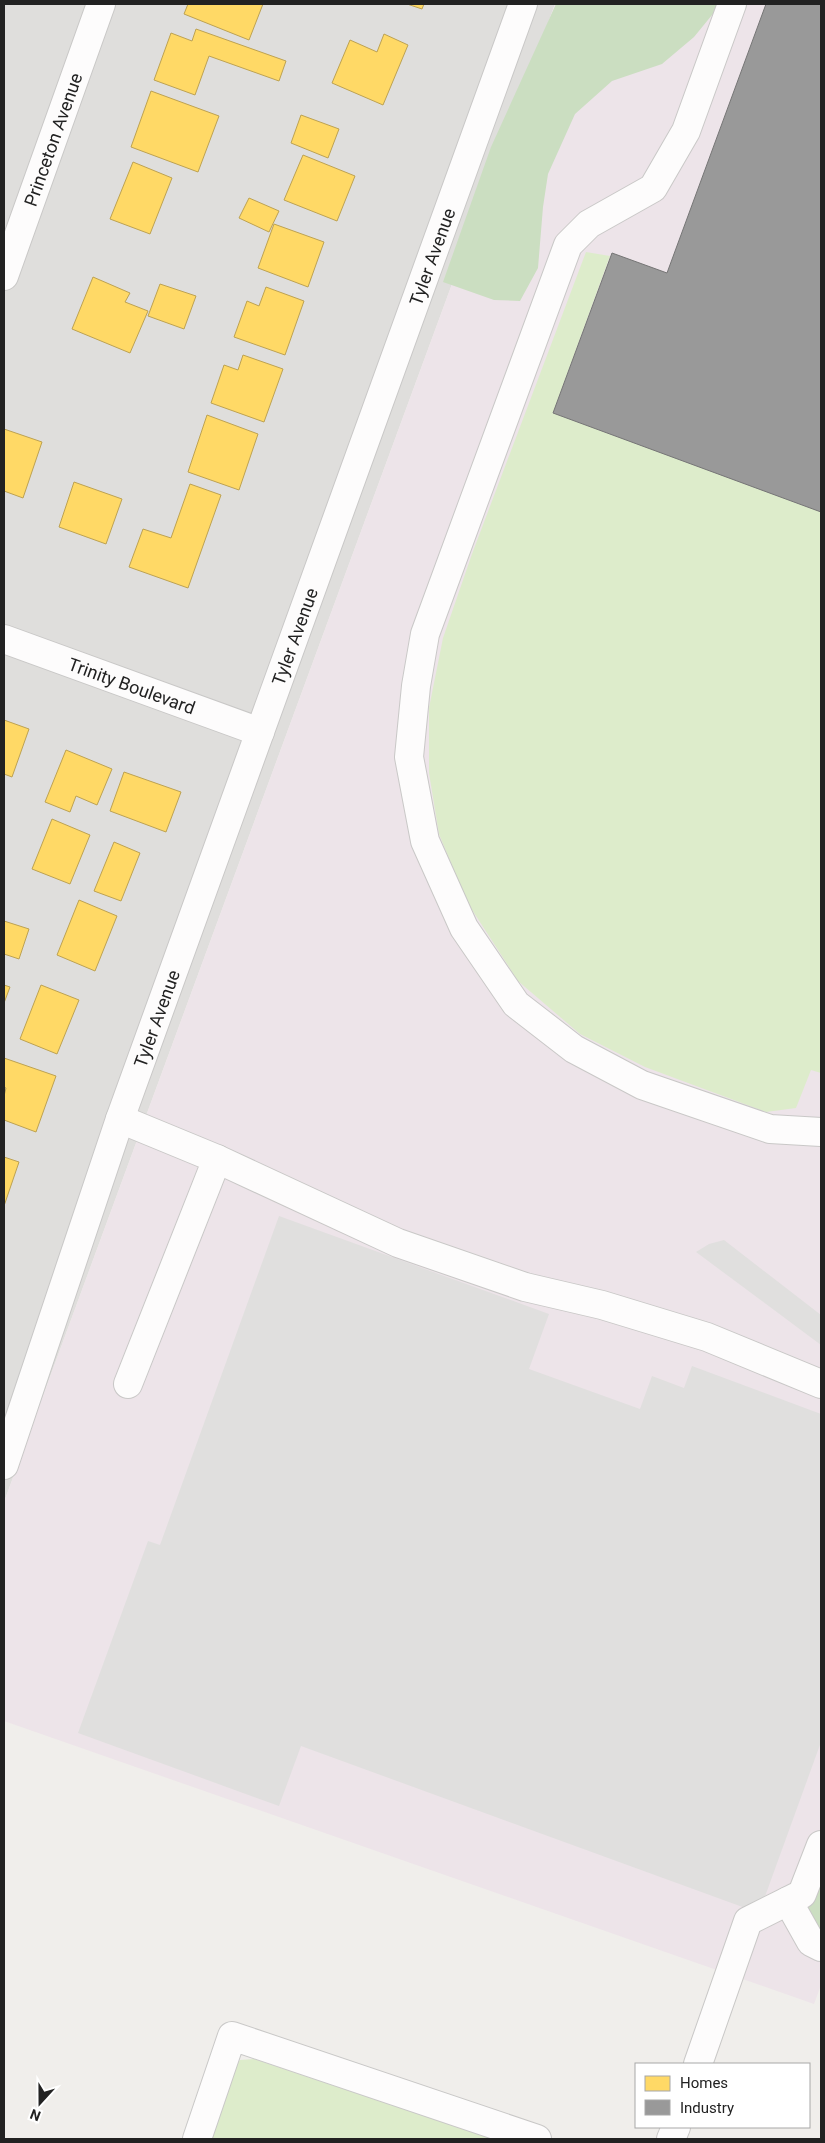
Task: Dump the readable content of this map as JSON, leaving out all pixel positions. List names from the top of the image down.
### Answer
{
  "streets": {
    "street": ["Princeton Avenue", "Tyler Avenue", "Trinity Boulevard"]
  },
  "crossings": [
    ["Tyler Avenue", "Trinity Boulevard"]
  ],
  "legend": ["Homes", "Industry"],
  "north": "bottom"
}
